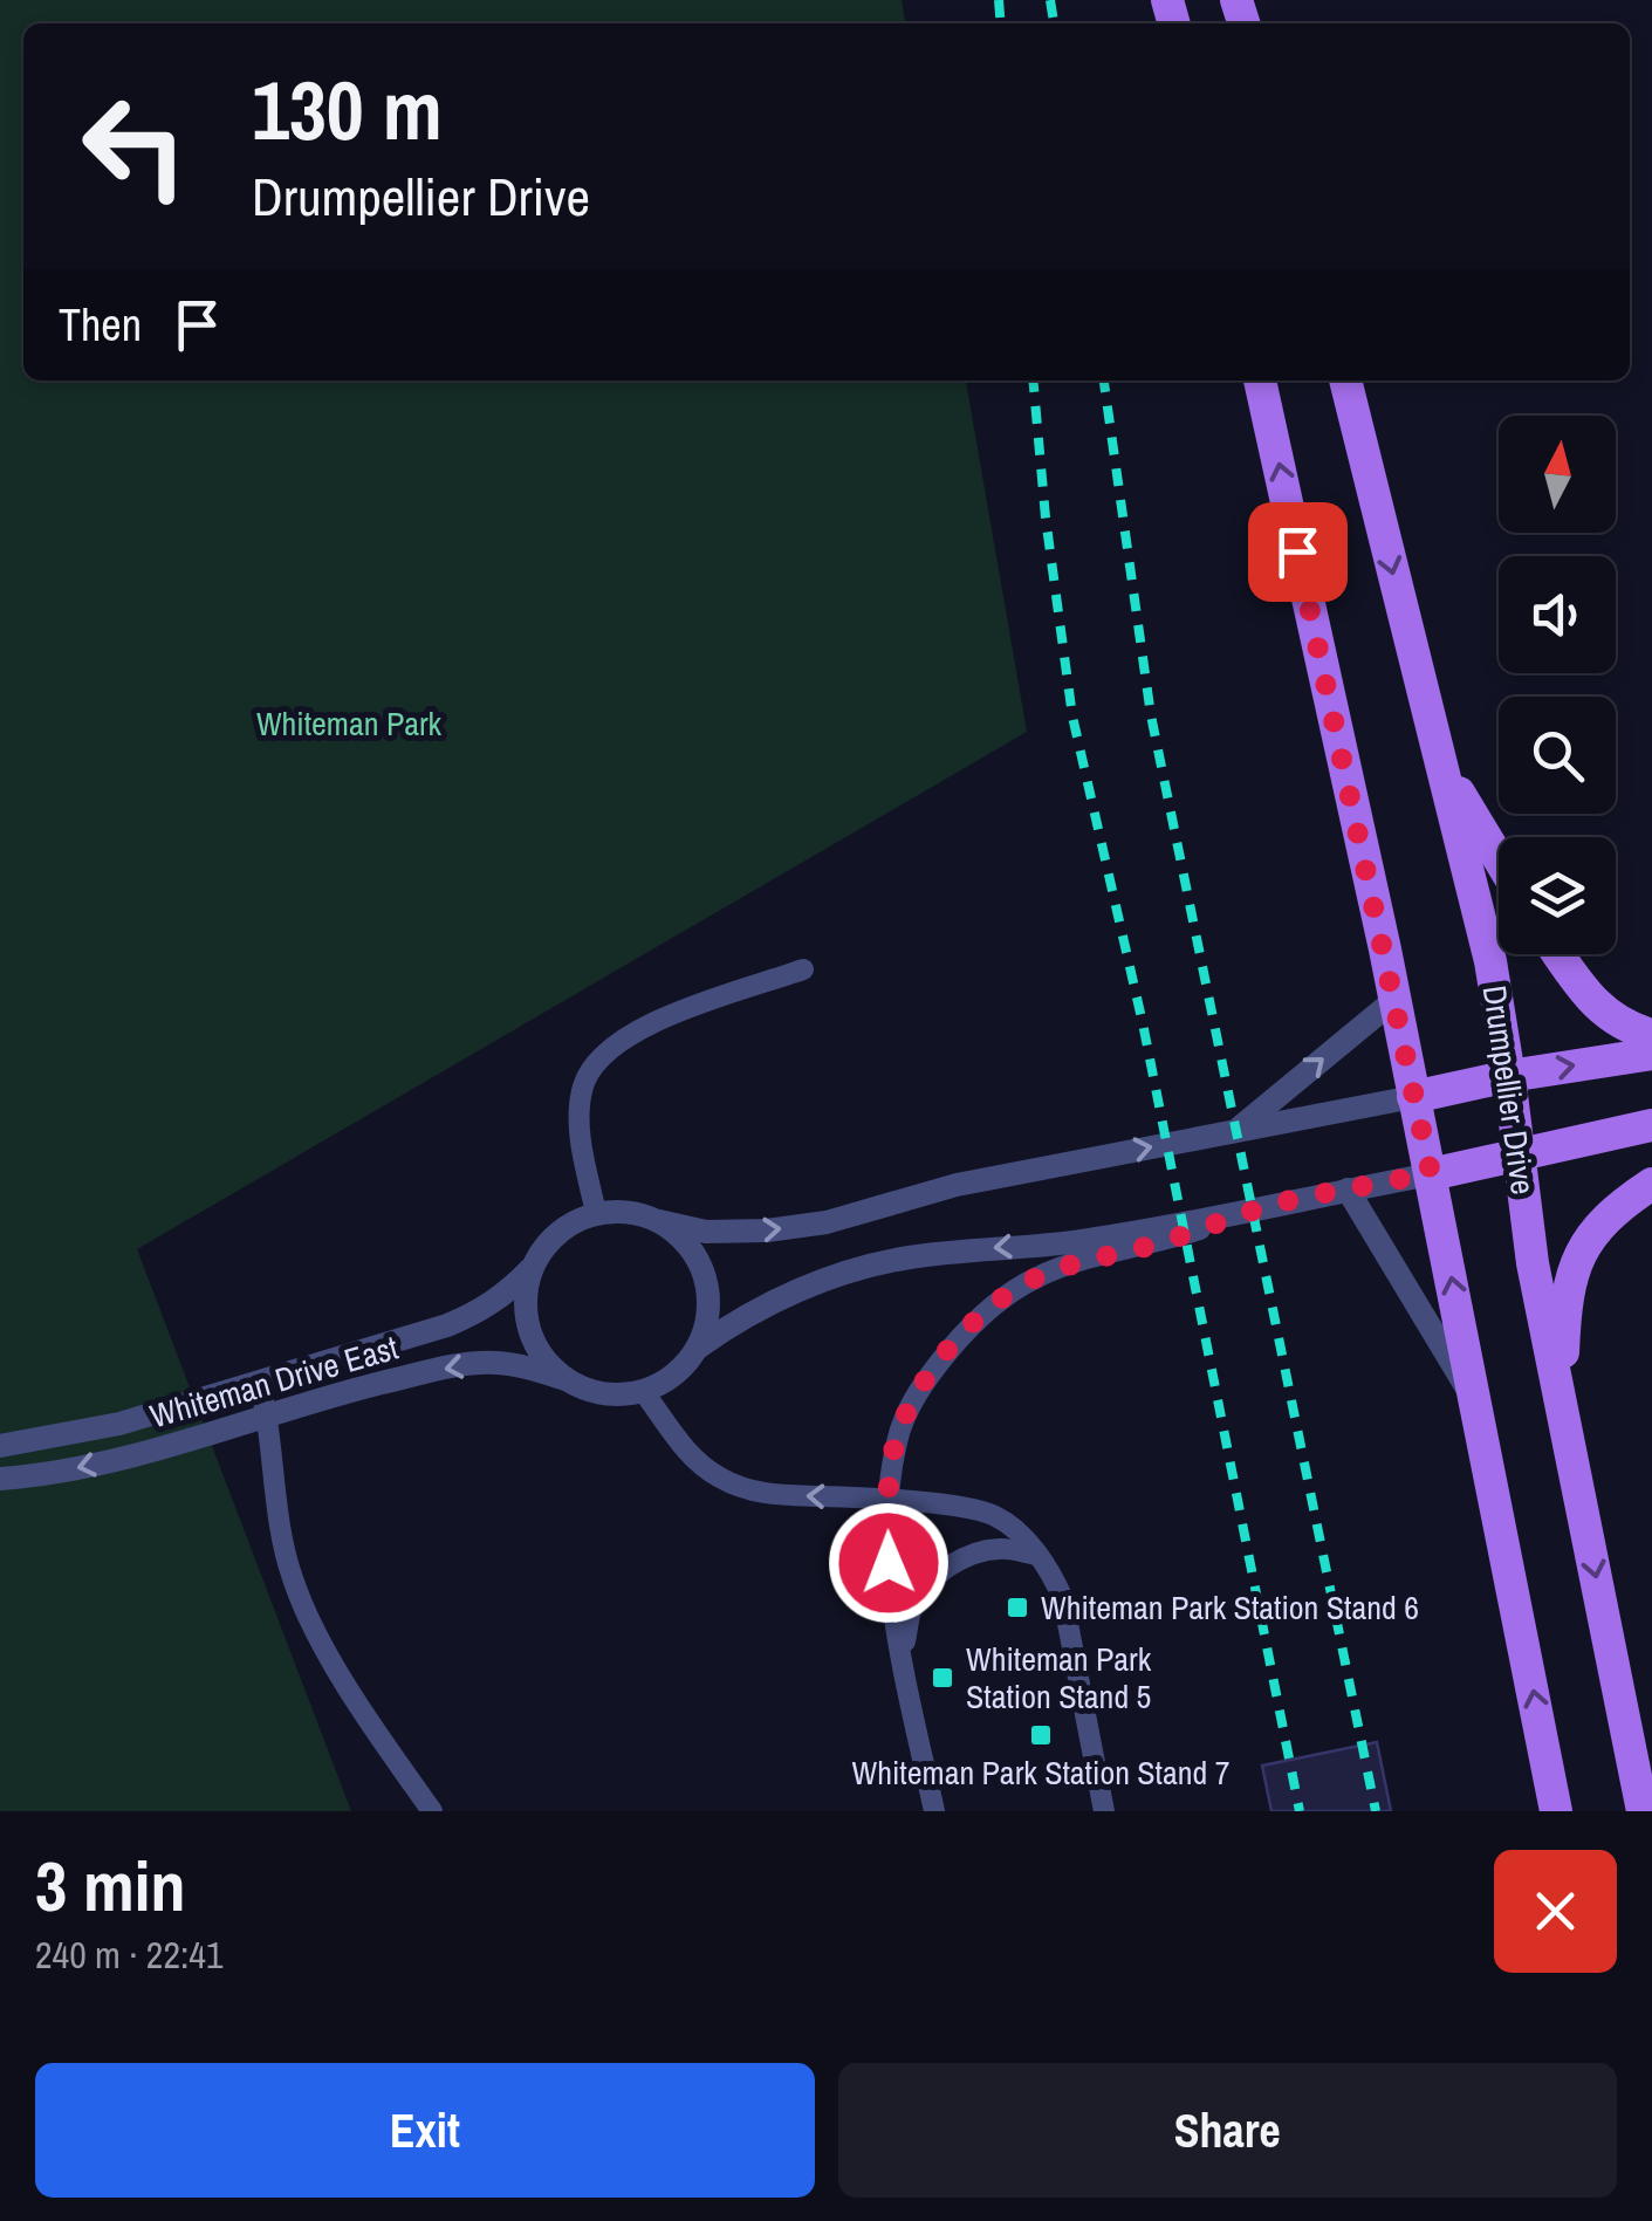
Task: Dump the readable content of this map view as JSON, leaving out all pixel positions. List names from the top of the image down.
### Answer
{
  "streets": {
    "main road": ["Drumpellier Drive"],
    "street": ["Whiteman Drive East"]
  },
  "parks": ["Whiteman Park"],
  "places": {
    "transit": ["Whiteman Park Station Stand 6", "Whiteman Park Station Stand 5", "Whiteman Park Station Stand 7"]
  },
  "north": "top",
  "page": {
    "turn": ["130 m", "Drumpellier Drive"],
    "then": "Then",
    "heading": ["3 min", "240 m · 22:41"],
    "buttons": ["Exit", "Share"]
  }
}
